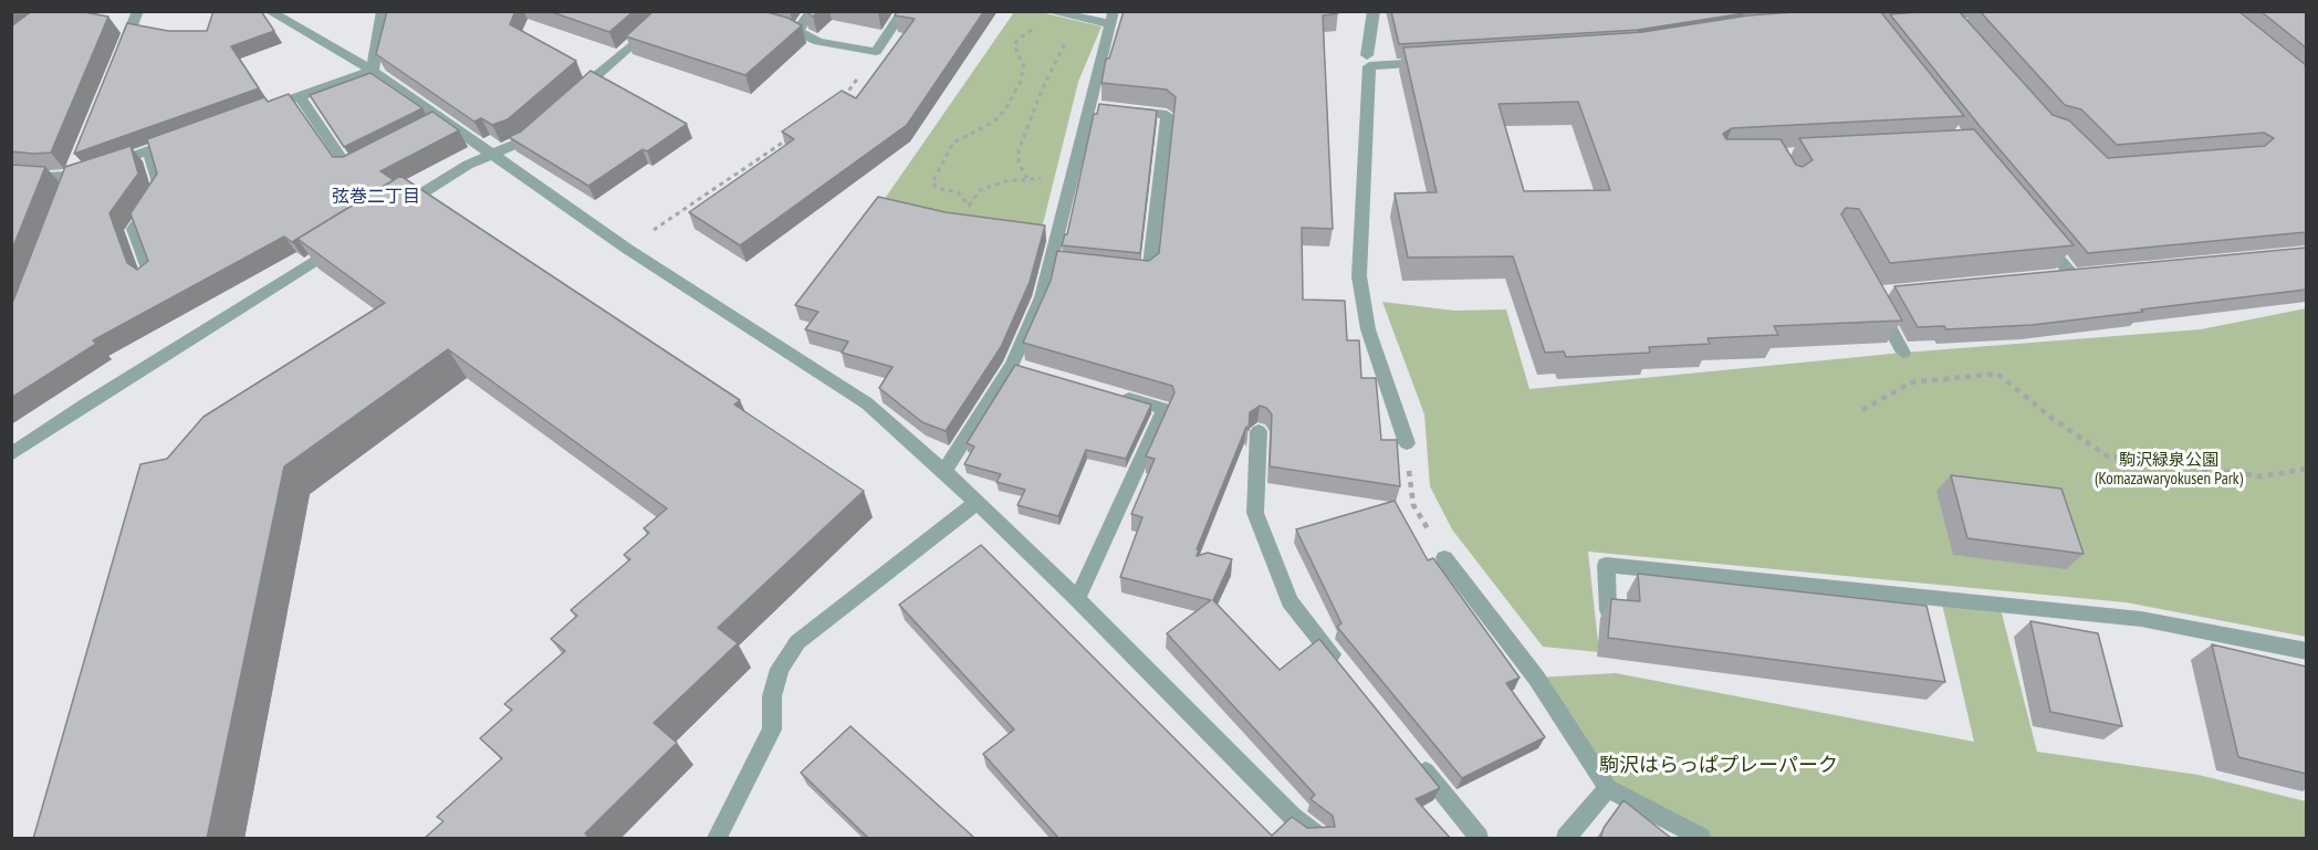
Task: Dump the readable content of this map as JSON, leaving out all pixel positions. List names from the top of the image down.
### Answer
{
  "districts": ["弦巻二丁目"],
  "parks": ["駒沢緑泉公園 (Komazawaryokusen Park)", "駒沢はらっぱプレーパーク"]
}
